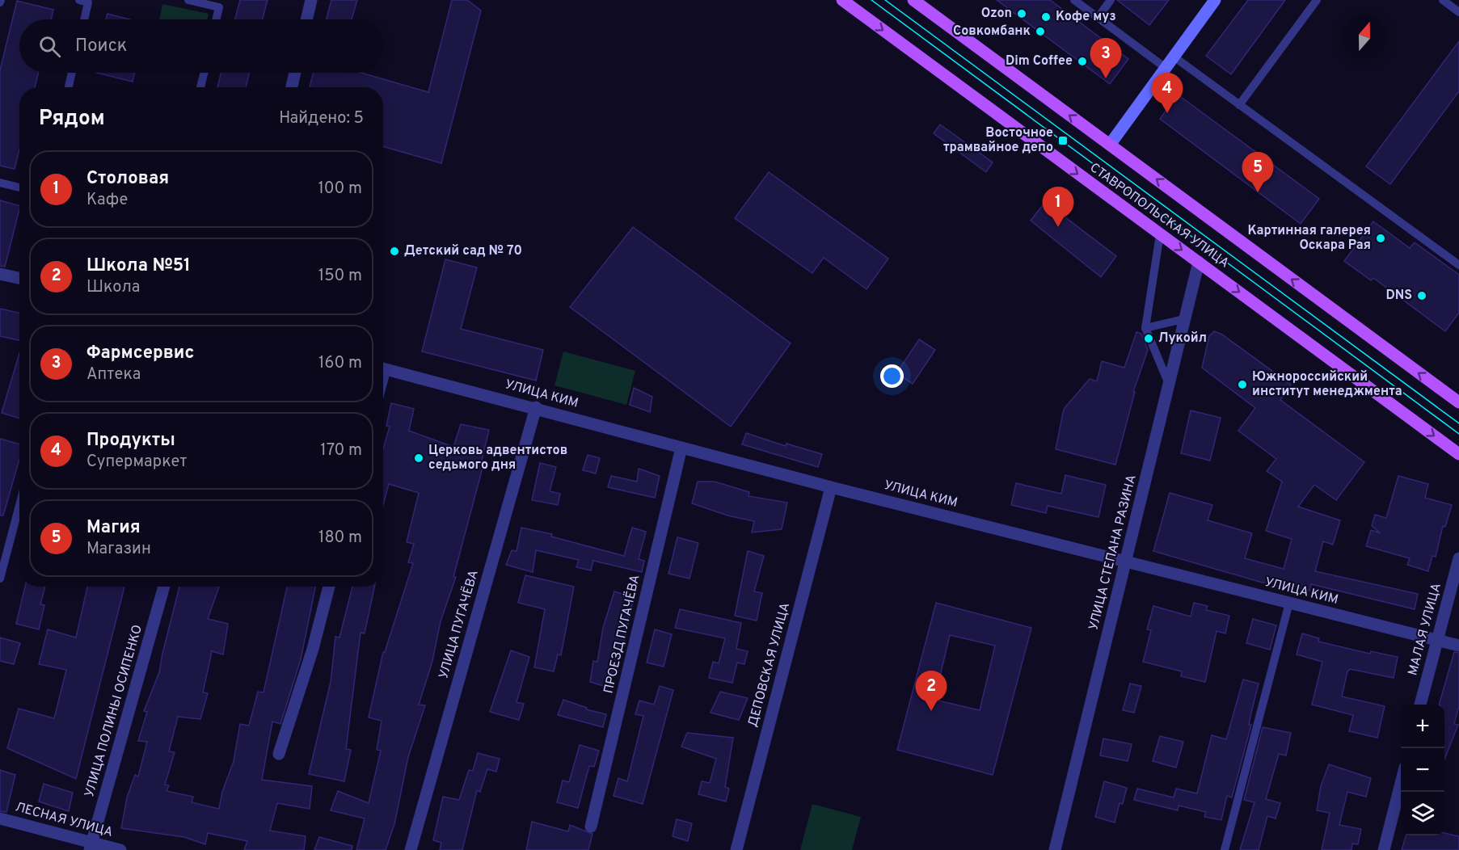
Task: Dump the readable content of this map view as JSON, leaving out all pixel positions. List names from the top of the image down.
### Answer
{
  "streets": {
    "main road": ["СТАВРОПОЛЬСКАЯ УЛИЦА"],
    "street": [
      "УЛИЦА КИМ",
      "УЛИЦА СТЕПАНА РАЗИНА",
      "УЛИЦА ПУГАЧЁВА",
      "МАЛАЯ УЛИЦА",
      "ПРОЕЗД ПУГАЧЁВА",
      "ДЕПОВСКАЯ УЛИЦА",
      "УЛИЦА ПОЛИНЫ ОСИПЕНКО",
      "ЛЕСНАЯ УЛИЦА"
    ]
  },
  "crossings": [
    ["СТАВРОПОЛЬСКАЯ УЛИЦА", "УЛИЦА СТЕПАНА РАЗИНА"],
    ["УЛИЦА КИМ", "УЛИЦА СТЕПАНА РАЗИНА"],
    ["УЛИЦА КИМ", "УЛИЦА ПУГАЧЁВА"],
    ["УЛИЦА КИМ", "МАЛАЯ УЛИЦА"],
    ["УЛИЦА КИМ", "ПРОЕЗД ПУГАЧЁВА"],
    ["УЛИЦА КИМ", "ДЕПОВСКАЯ УЛИЦА"],
    ["УЛИЦА ПОЛИНЫ ОСИПЕНКО", "ЛЕСНАЯ УЛИЦА"]
  ],
  "places": {
    "other": [
      "Ozon",
      "Кофе муз",
      "Совкомбанк",
      "Dim Coffee",
      "Картинная галерея Оскара Рая",
      "Детский сад № 70",
      "DNS",
      "Лукойл",
      "Южнороссийский институт менеджмента",
      "Церковь адвентистов седьмого дня"
    ],
    "transit": ["Восточное трамвайное депо"]
  },
  "north": "top",
  "page": {
    "search": "Поиск",
    "pins": [
      "3",
      "4",
      "5",
      "1",
      "2"
    ],
    "heading": ["Рядом", "Найдено: 5"],
    "list": [
      {
        "mark": "1",
        "name": "Столовая",
        "note": "Кафе",
        "value": "100 m"
      },
      {
        "mark": "2",
        "name": "Школа №51",
        "note": "Школа",
        "value": "150 m"
      },
      {
        "mark": "3",
        "name": "Фармсервис",
        "note": "Аптека",
        "value": "160 m"
      },
      {
        "mark": "4",
        "name": "Продукты",
        "note": "Супермаркет",
        "value": "170 m"
      },
      {
        "mark": "5",
        "name": "Магия",
        "note": "Магазин",
        "value": "180 m"
      }
    ],
    "map_buttons": ["+", "−"]
  }
}
